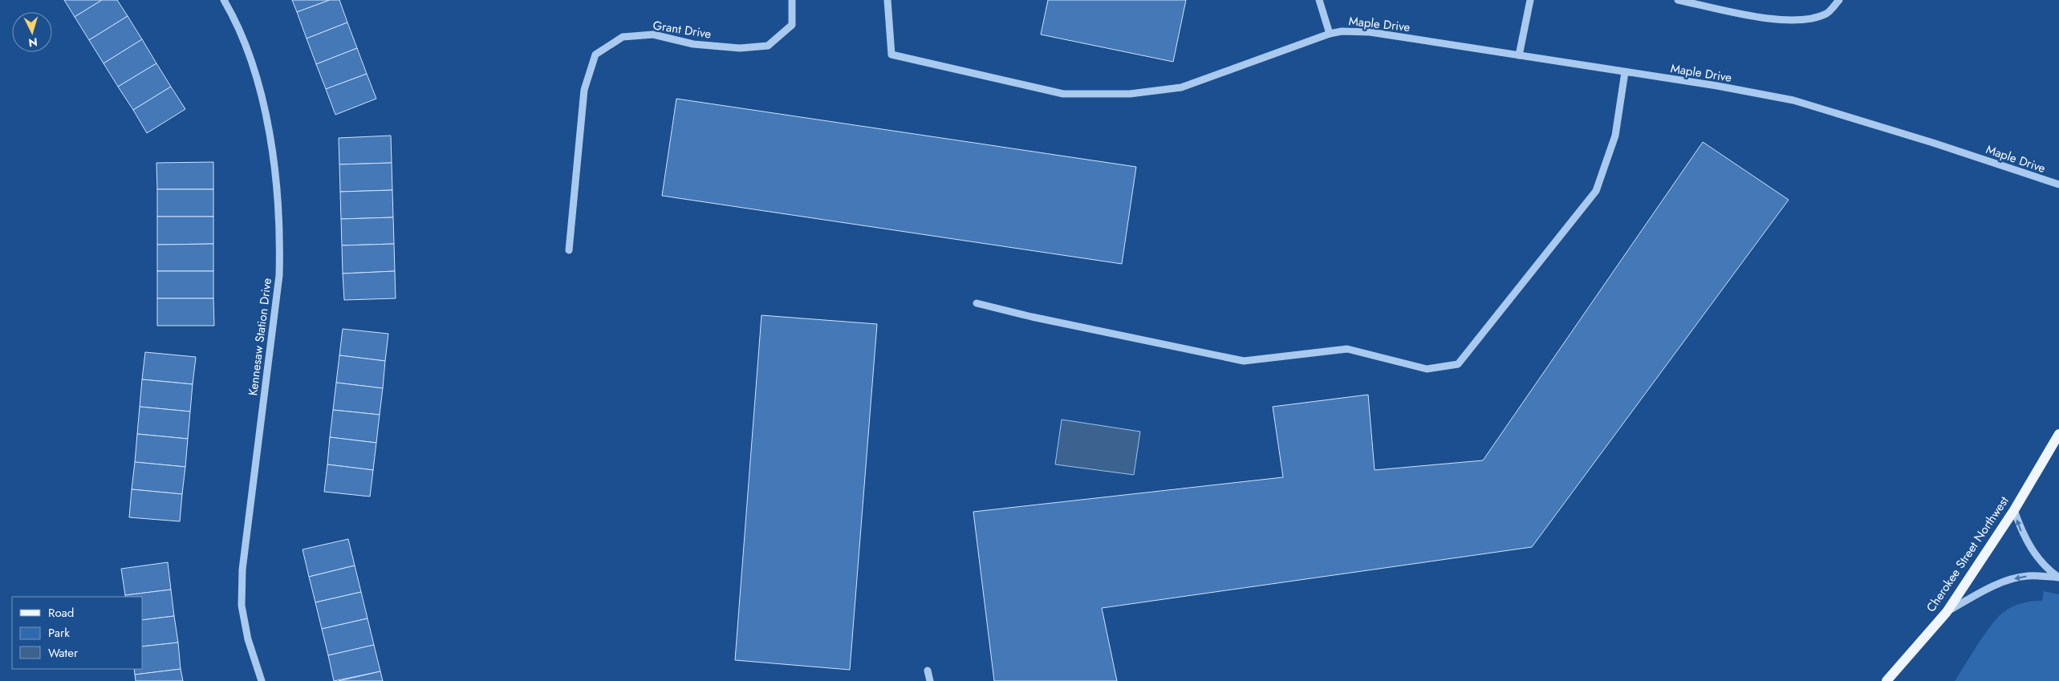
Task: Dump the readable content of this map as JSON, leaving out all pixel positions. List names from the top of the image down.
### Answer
{
  "streets": {
    "main road": ["Cherokee Street Northwest"],
    "street": ["Maple Drive", "Grant Drive", "Kennesaw Station Drive"]
  },
  "legend": ["Road", "Park", "Water"],
  "north": "bottom"
}
